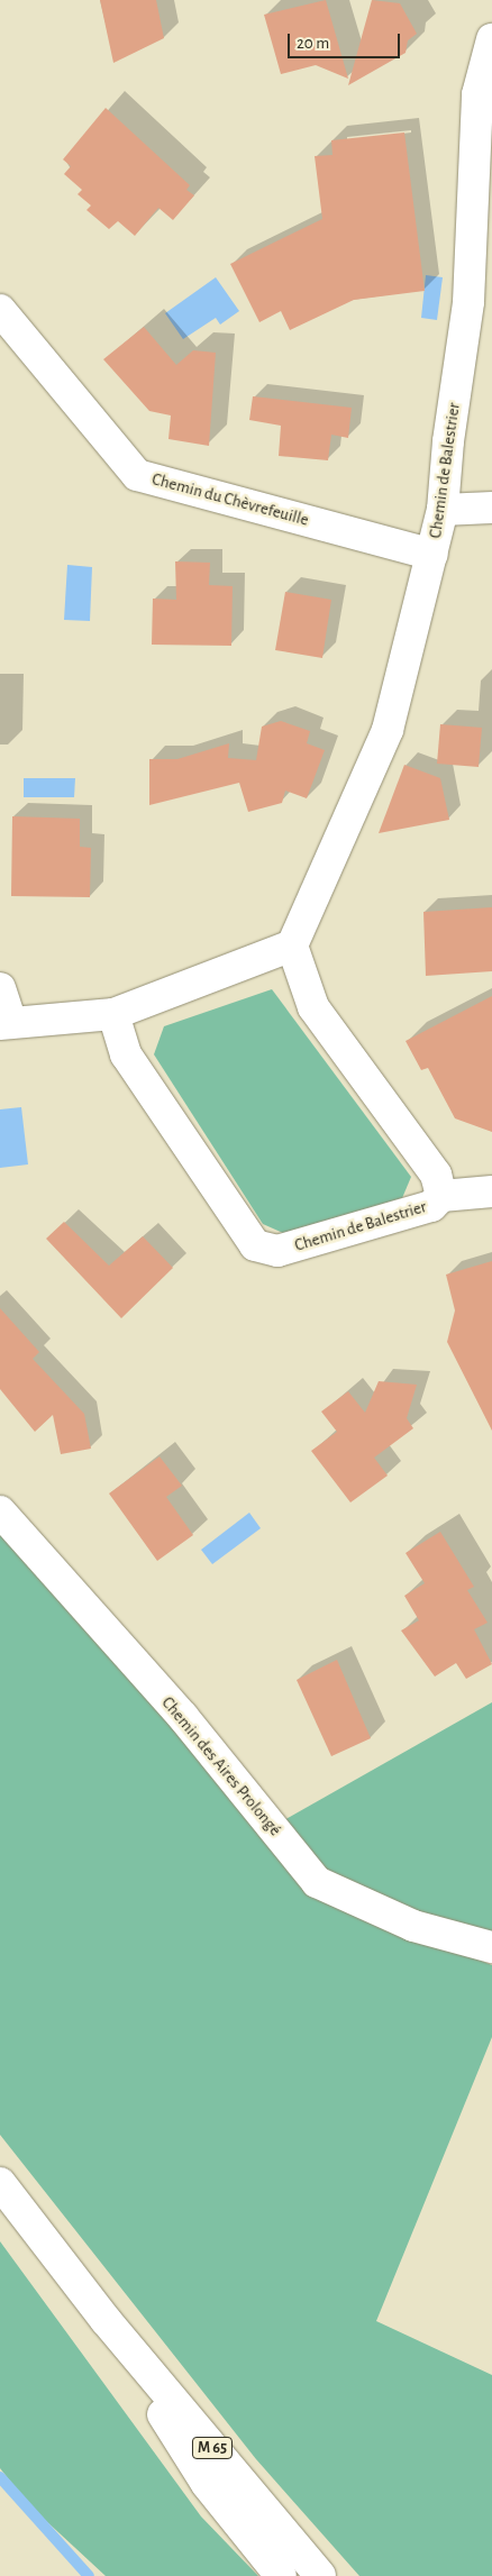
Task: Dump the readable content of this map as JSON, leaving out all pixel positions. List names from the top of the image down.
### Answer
{
  "streets": {
    "street": [
      "Chemin de Balestrier",
      "Chemin du Chèvrefeuille",
      "Chemin des Aires Prolongé",
      "M 65"
    ]
  },
  "crossings": [
    ["Chemin de Balestrier", "Chemin du Chèvrefeuille"]
  ],
  "scale_bar": "20 m"
}
